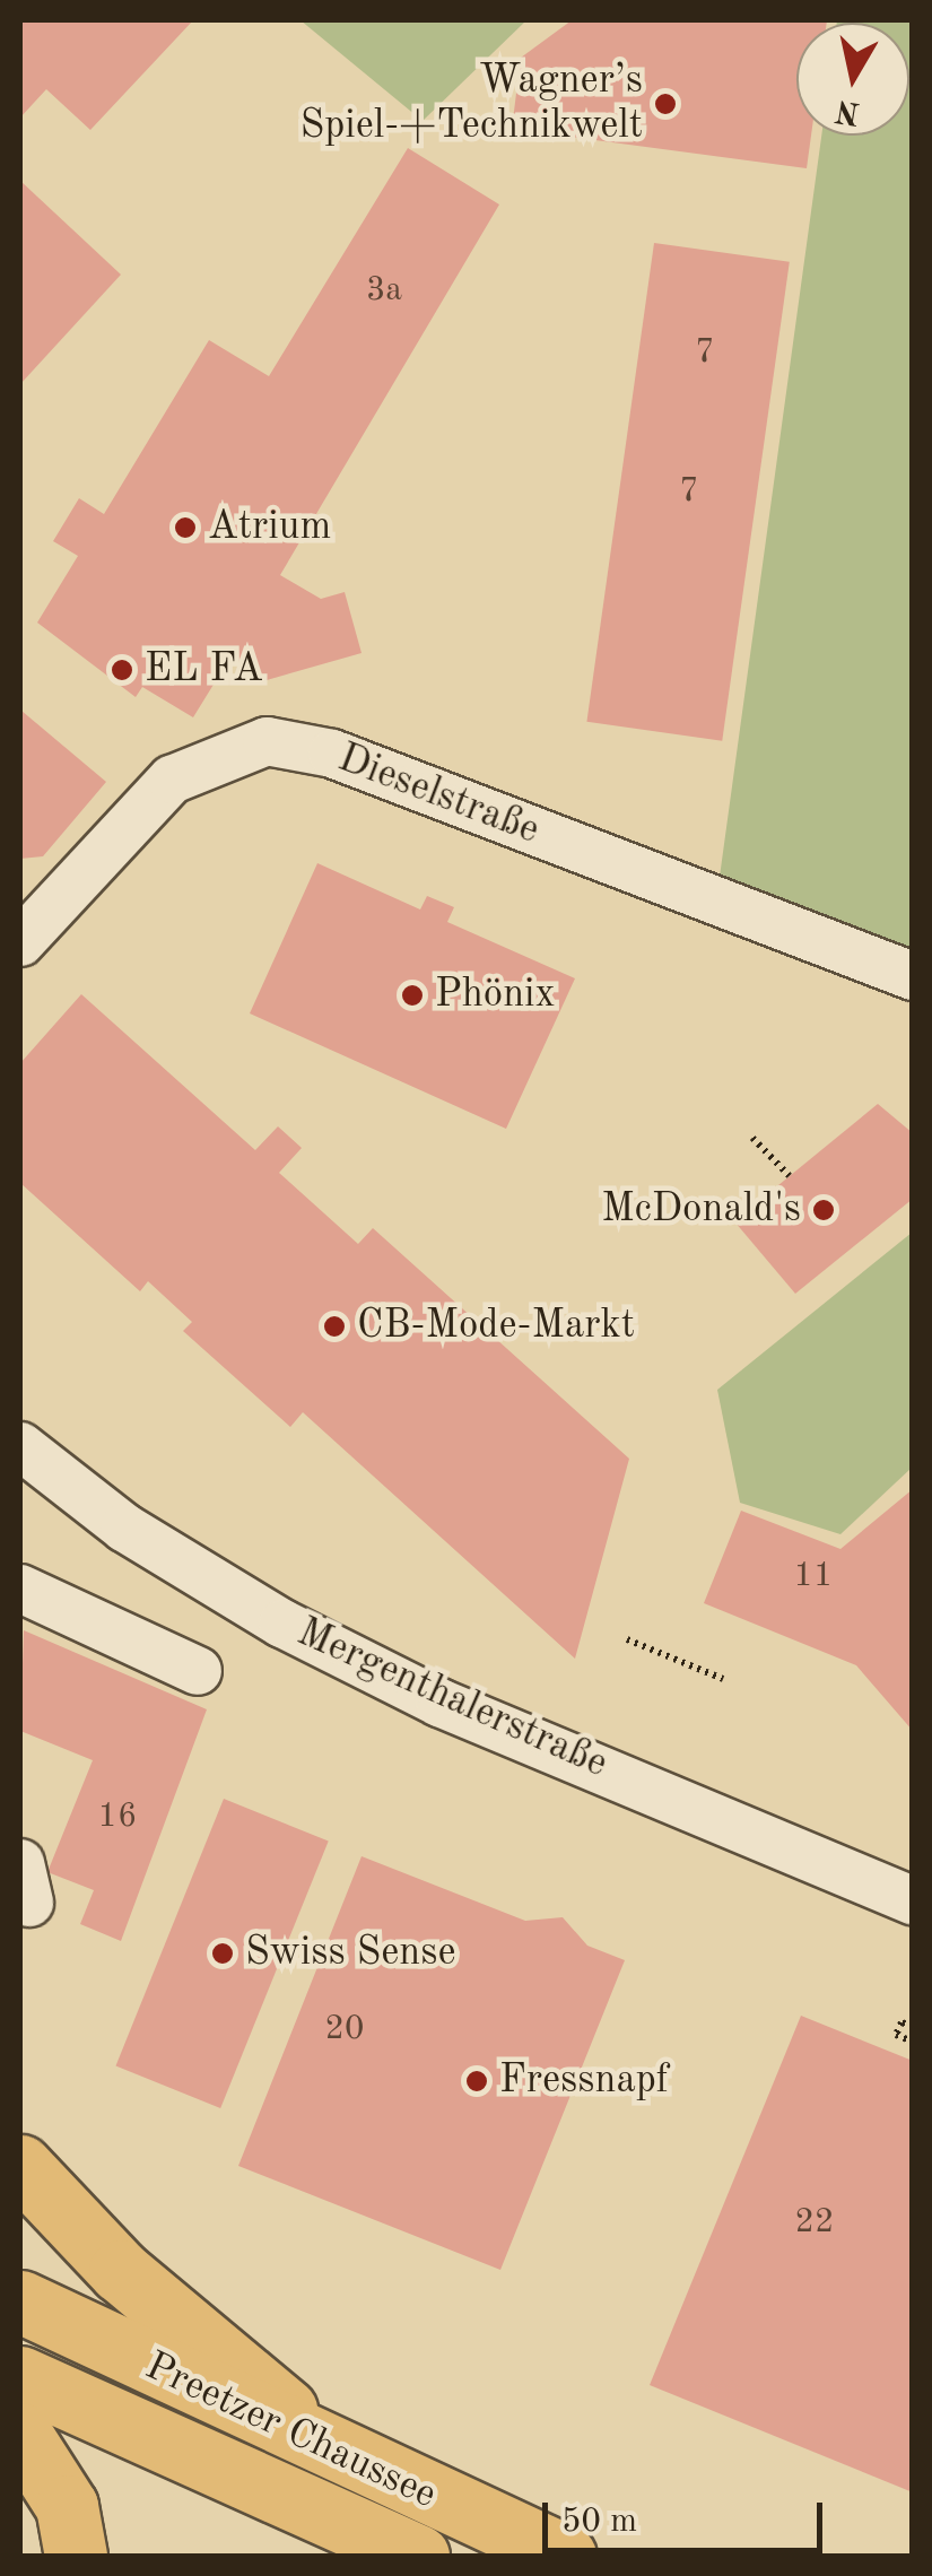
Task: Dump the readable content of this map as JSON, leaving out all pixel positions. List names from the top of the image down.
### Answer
{
  "streets": {
    "highway": ["Preetzer Chaussee"],
    "street": ["Dieselstraße", "Mergenthalerstraße"]
  },
  "places": [
    "Wagner’s Spiel-+Technikwelt",
    "Atrium",
    "EL FA",
    "Phönix",
    "McDonald's",
    "CB-Mode-Markt",
    "Swiss Sense",
    "Fressnapf"
  ],
  "house_numbers": [
    "3a",
    "7",
    "7",
    "11",
    "16",
    "20",
    "22"
  ],
  "scale_bar": "50 m",
  "north": "bottom"
}
